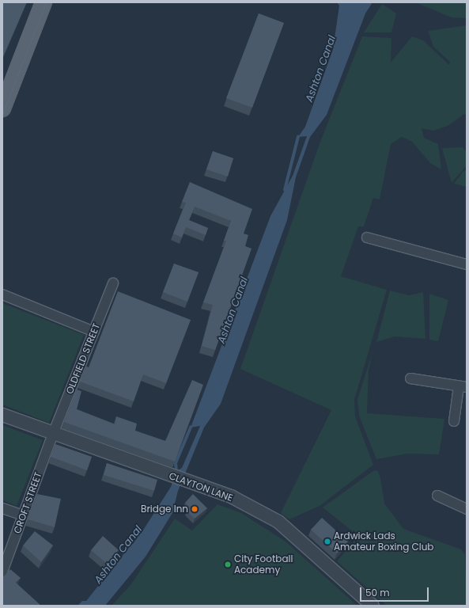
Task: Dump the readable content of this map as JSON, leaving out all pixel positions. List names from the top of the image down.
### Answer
{
  "streets": {
    "street": ["OLDFIELD STREET", "CLAYTON LANE", "CROFT STREET"]
  },
  "crossings": [
    ["OLDFIELD STREET", "CLAYTON LANE"],
    ["OLDFIELD STREET", "CROFT STREET"],
    ["CLAYTON LANE", "CROFT STREET"]
  ],
  "water": ["Ashton Canal"],
  "places": ["Bridge Inn", "Ardwick Lads Amateur Boxing Club", "City Football Academy"],
  "scale_bar": "50 m"
}
